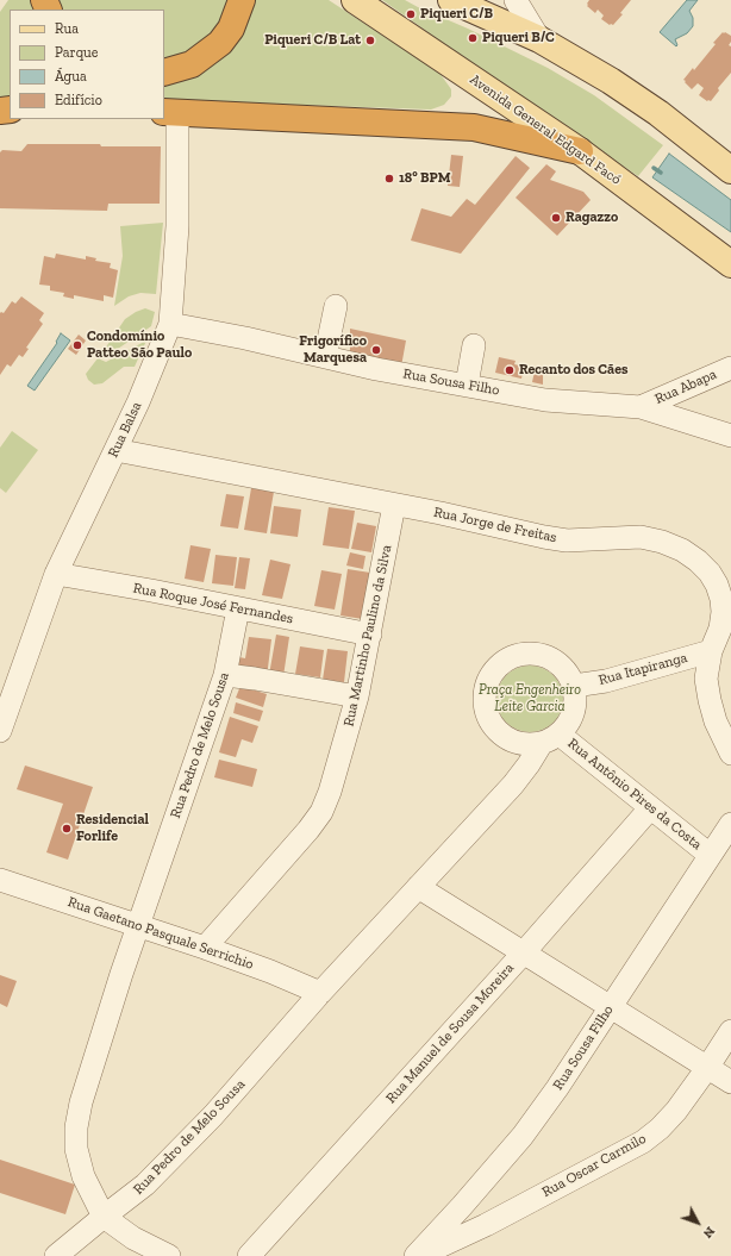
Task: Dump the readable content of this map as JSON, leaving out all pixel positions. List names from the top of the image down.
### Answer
{
  "streets": {
    "main road": ["Avenida General Edgard Facó"],
    "street": [
      "Rua Sousa Filho",
      "Rua Abapa",
      "Rua Balsa",
      "Rua Jorge de Freitas",
      "Rua Roque José Fernandes",
      "Rua Martinho Paulino da Silva",
      "Rua Itapiranga",
      "Rua Pedro de Melo Sousa",
      "Rua Antônio Pires da Costa",
      "Rua Gaetano Pasquale Serrichio",
      "Rua Manuel de Sousa Moreira",
      "Rua Oscar Carmilo"
    ]
  },
  "crossings": [
    ["Rua Sousa Filho", "Rua Abapa"],
    ["Rua Sousa Filho", "Rua Balsa"],
    ["Rua Sousa Filho", "Rua Antônio Pires da Costa"],
    ["Rua Balsa", "Rua Jorge de Freitas"],
    ["Rua Balsa", "Rua Roque José Fernandes"],
    ["Rua Jorge de Freitas", "Rua Martinho Paulino da Silva"],
    ["Rua Jorge de Freitas", "Rua Itapiranga"],
    ["Rua Roque José Fernandes", "Rua Martinho Paulino da Silva"],
    ["Rua Roque José Fernandes", "Rua Pedro de Melo Sousa"],
    ["Rua Martinho Paulino da Silva", "Rua Gaetano Pasquale Serrichio"],
    ["Rua Itapiranga", "Rua Pedro de Melo Sousa"],
    ["Rua Itapiranga", "Rua Antônio Pires da Costa"],
    ["Rua Pedro de Melo Sousa", "Rua Antônio Pires da Costa"],
    ["Rua Pedro de Melo Sousa", "Rua Gaetano Pasquale Serrichio"],
    ["Rua Antônio Pires da Costa", "Rua Manuel de Sousa Moreira"]
  ],
  "parks": ["Praça Engenheiro Leite Garcia"],
  "places": [
    "Piqueri C/B",
    "Piqueri B/C",
    "Piqueri C/B Lat",
    "18º BPM",
    "Ragazzo",
    "Condomínio Patteo São Paulo",
    "Frigorífico Marquesa",
    "Recanto dos Cães",
    "Residencial Forlife"
  ],
  "legend": [
    "Rua",
    "Parque",
    "Água",
    "Edifício"
  ],
  "north": "bottom right"
}
